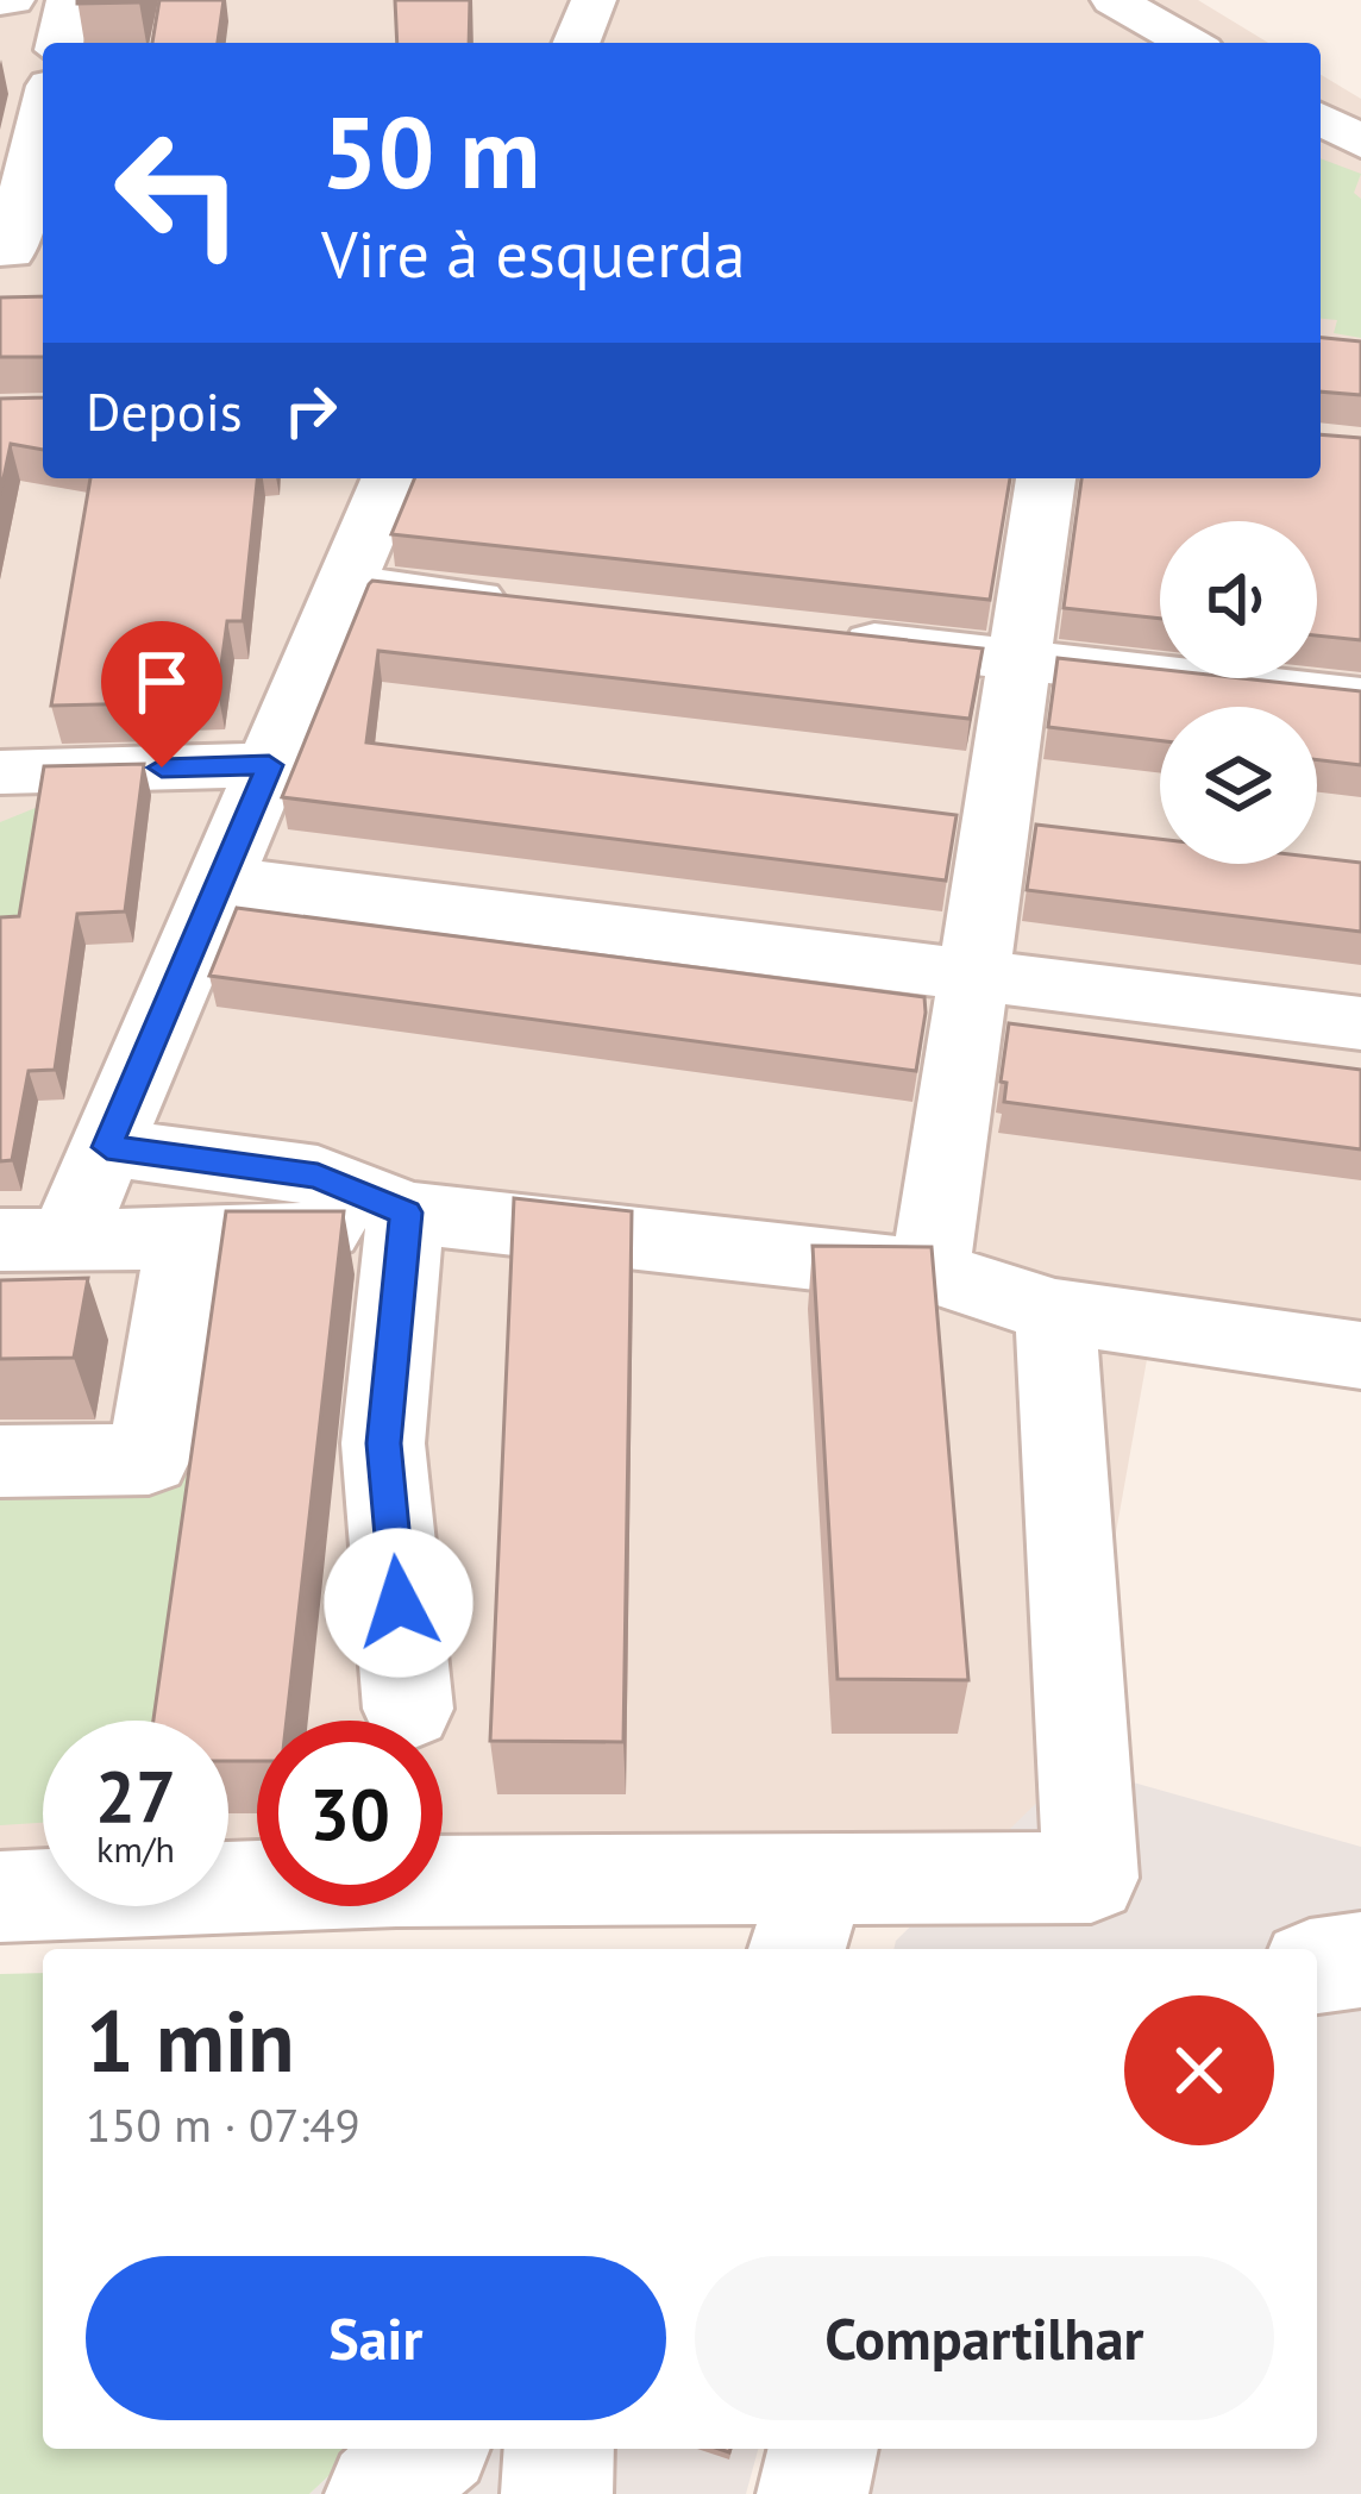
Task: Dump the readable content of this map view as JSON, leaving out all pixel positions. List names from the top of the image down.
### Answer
{
  "page": {
    "turn": ["50 m", "Vire à esquerda"],
    "then": "Depois",
    "speed": "27 km/h",
    "limit": "30",
    "heading": ["1 min", "150 m · 07:49"],
    "buttons": ["Sair", "Compartilhar"]
  }
}
